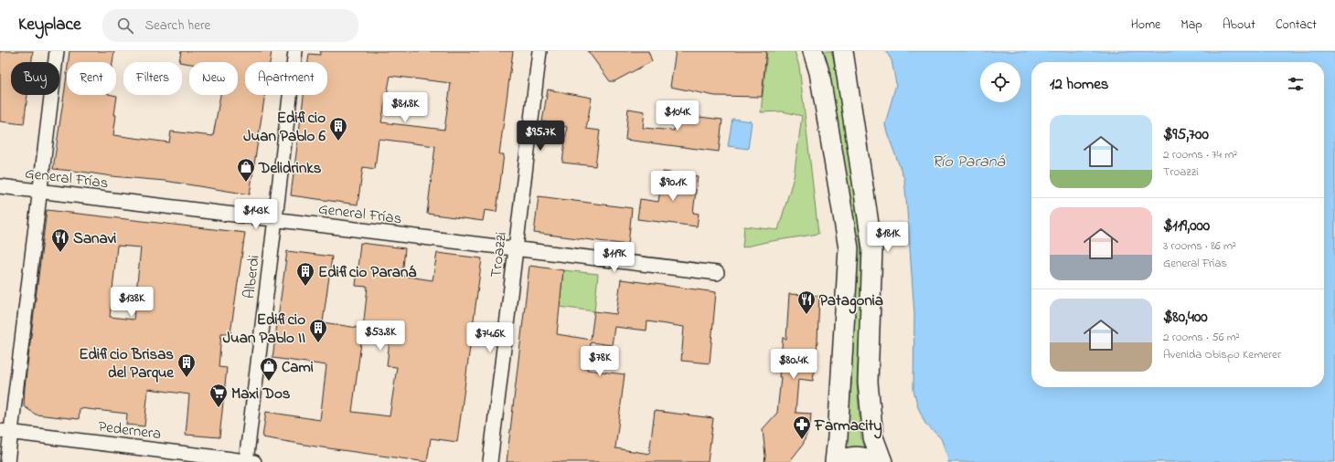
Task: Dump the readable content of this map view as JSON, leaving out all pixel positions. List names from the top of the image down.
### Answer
{
  "streets": {
    "street": [
      "General Frías",
      "Troazzi",
      "Alberdi",
      "Pedernera"
    ]
  },
  "crossings": [
    ["General Frías", "Troazzi"],
    ["General Frías", "Alberdi"],
    ["Alberdi", "Pedernera"]
  ],
  "water": ["Río Paraná"],
  "places": {
    "building": [
      "Edificio Juan Pablo 6",
      "Edificio Paraná",
      "Edificio Juan Pablo II",
      "Edificio Brisas del Parque"
    ],
    "shop": ["Delidrinks", "Cami"],
    "restaurant": ["Sanavi", "Patagonia"],
    "supermarket": ["Maxi Dos"],
    "pharmacy": ["Farmacity"]
  },
  "page": {
    "header": "Keyplace",
    "search": "Search here",
    "nav": [
      "Home",
      "Map",
      "About",
      "Contact"
    ],
    "chip": [
      "Buy",
      "Rent",
      "Filters",
      "New",
      "Apartment"
    ],
    "heading": "12 homes",
    "price": [
      "$81.8K",
      "$104K",
      "$95.7K",
      "$90.1K",
      "$143K",
      "$181K",
      "$119K",
      "$138K",
      "$53.8K",
      "$74.6K",
      "$78K",
      "$80.4K"
    ],
    "list": [
      {
        "name": "$95,700",
        "note": "2 rooms · 74 m² · Troazzi"
      },
      {
        "name": "$119,000",
        "note": "3 rooms · 86 m² · General Frías"
      },
      {
        "name": "$80,400",
        "note": "2 rooms · 56 m² · Avenida Obispo Kemerer"
      }
    ]
  }
}
